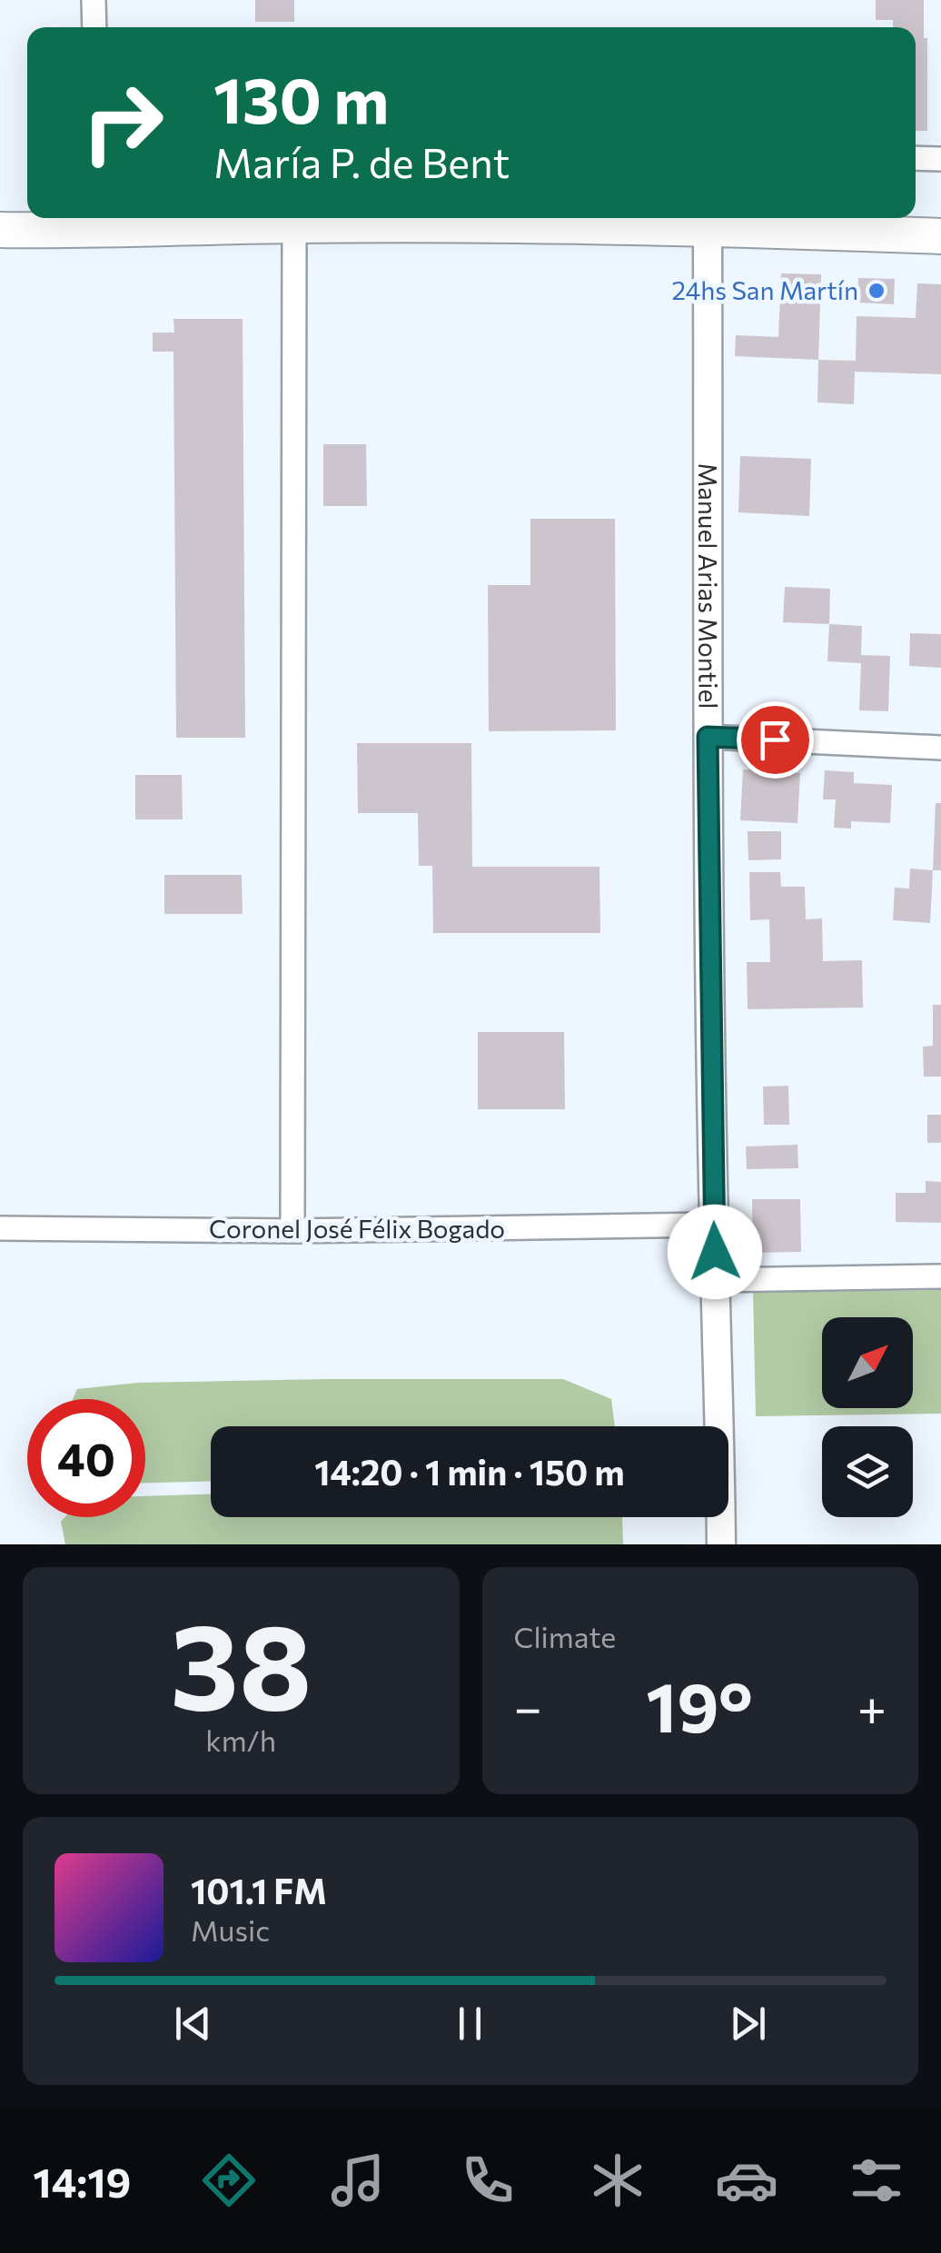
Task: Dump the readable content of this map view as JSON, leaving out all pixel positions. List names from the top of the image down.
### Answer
{
  "streets": {
    "street": ["Manuel Arias Montiel", "Coronel José Félix Bogado"]
  },
  "crossings": [
    ["Manuel Arias Montiel", "Coronel José Félix Bogado"]
  ],
  "places": ["24hs San Martín"],
  "north": "top right",
  "page": {
    "turn": ["130 m", "María P. de Bent"],
    "limit": "40",
    "trip": "14:20 · 1 min · 150 m",
    "tile": [
      ["38", "km/h"],
      "Climate"
    ],
    "heat": ["−", "19°", "+"],
    "song": ["101.1 FM", "Music"],
    "tabs": "14:19"
  }
}
